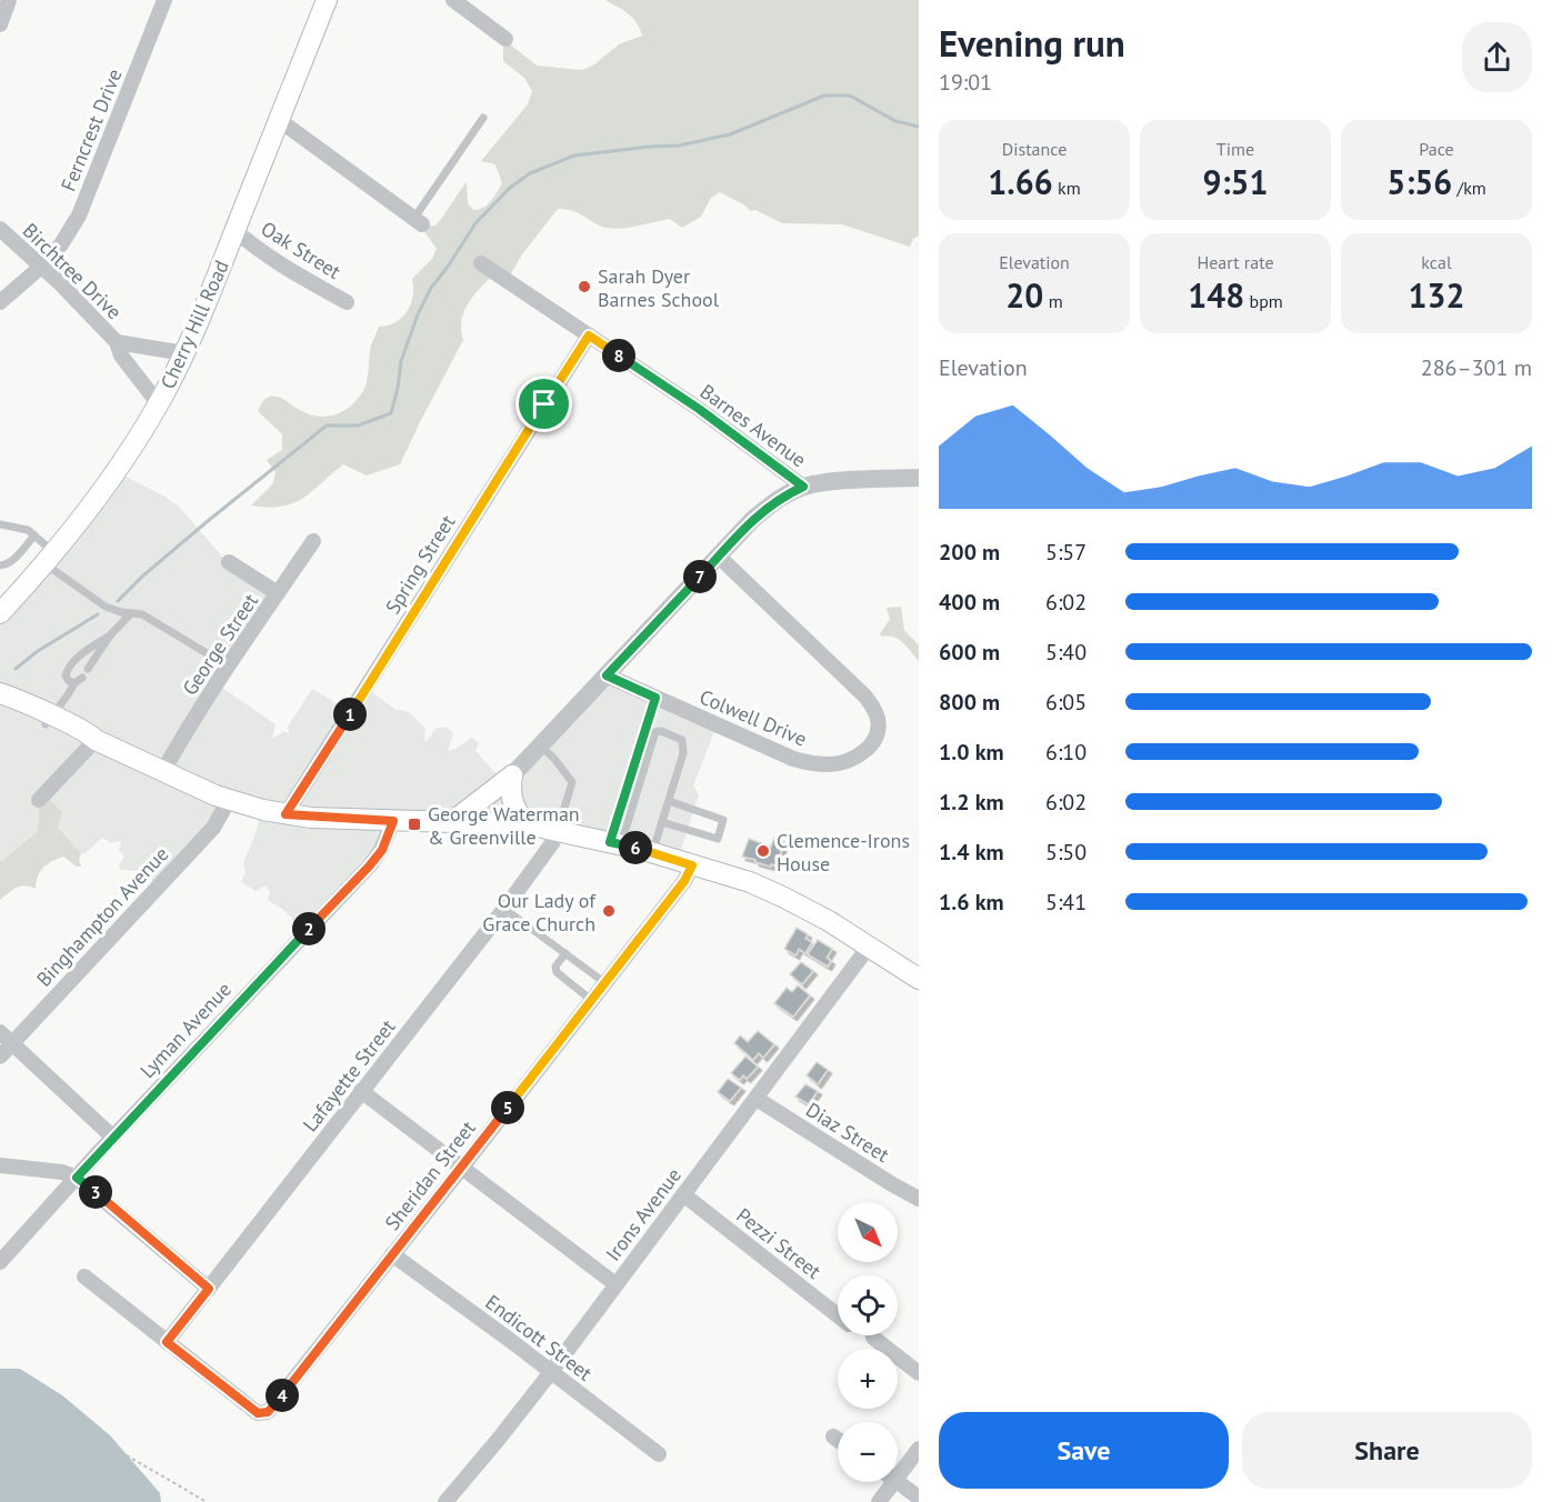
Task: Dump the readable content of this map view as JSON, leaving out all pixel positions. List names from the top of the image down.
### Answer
{
  "streets": {
    "main road": ["Cherry Hill Road"],
    "street": [
      "Ferncrest Drive",
      "Oak Street",
      "Birchtree Drive",
      "Barnes Avenue",
      "Spring Street",
      "George Street",
      "Colwell Drive",
      "Binghampton Avenue",
      "Lyman Avenue",
      "Lafayette Street",
      "Diaz Street",
      "Sheridan Street",
      "Irons Avenue",
      "Pezzi Street",
      "Endicott Street"
    ]
  },
  "crossings": [
    ["Ferncrest Drive", "Birchtree Drive"],
    ["Oak Street", "Cherry Hill Road"],
    ["Birchtree Drive", "Cherry Hill Road"],
    ["Barnes Avenue", "Spring Street"],
    ["Lafayette Street", "Sheridan Street"],
    ["Diaz Street", "Irons Avenue"],
    ["Sheridan Street", "Endicott Street"],
    ["Irons Avenue", "Pezzi Street"],
    ["Irons Avenue", "Endicott Street"]
  ],
  "places": {
    "other": ["Sarah Dyer Barnes School", "Clemence-Irons House", "Our Lady of Grace Church"],
    "transit": ["George Waterman & Greenville"]
  },
  "north": "bottom right",
  "page": {
    "heading": ["Evening run", "19:01"],
    "stats": [
      ["Distance", "1.66 km"],
      ["Time", "9:51"],
      ["Pace", "5:56 /km"],
      ["Elevation", "20 m"],
      ["Heart rate", "148 bpm"],
      ["kcal", "132"]
    ],
    "pins": [
      "8",
      "7",
      "1",
      "6",
      "2",
      "5",
      "3",
      "4"
    ],
    "chart": ["Elevation", "286–301 m"],
    "list": [
      {
        "name": "200 m",
        "note": "5:57"
      },
      {
        "name": "400 m",
        "note": "6:02"
      },
      {
        "name": "600 m",
        "note": "5:40"
      },
      {
        "name": "800 m",
        "note": "6:05"
      },
      {
        "name": "1.0 km",
        "note": "6:10"
      },
      {
        "name": "1.2 km",
        "note": "6:02"
      },
      {
        "name": "1.4 km",
        "note": "5:50"
      },
      {
        "name": "1.6 km",
        "note": "5:41"
      }
    ],
    "map_buttons": ["+", "−"],
    "buttons": ["Save", "Share"]
  }
}
